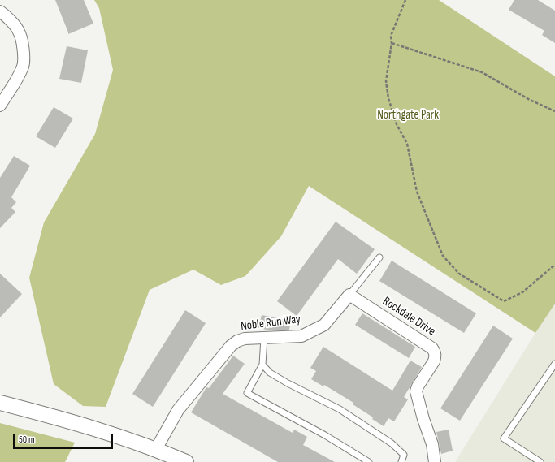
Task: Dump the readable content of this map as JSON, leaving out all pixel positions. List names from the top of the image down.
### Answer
{
  "streets": {
    "street": ["Rockdale Drive", "Noble Run Way"]
  },
  "crossings": [
    ["Rockdale Drive", "Noble Run Way"]
  ],
  "parks": ["Northgate Park"],
  "scale_bar": "50 m"
}
